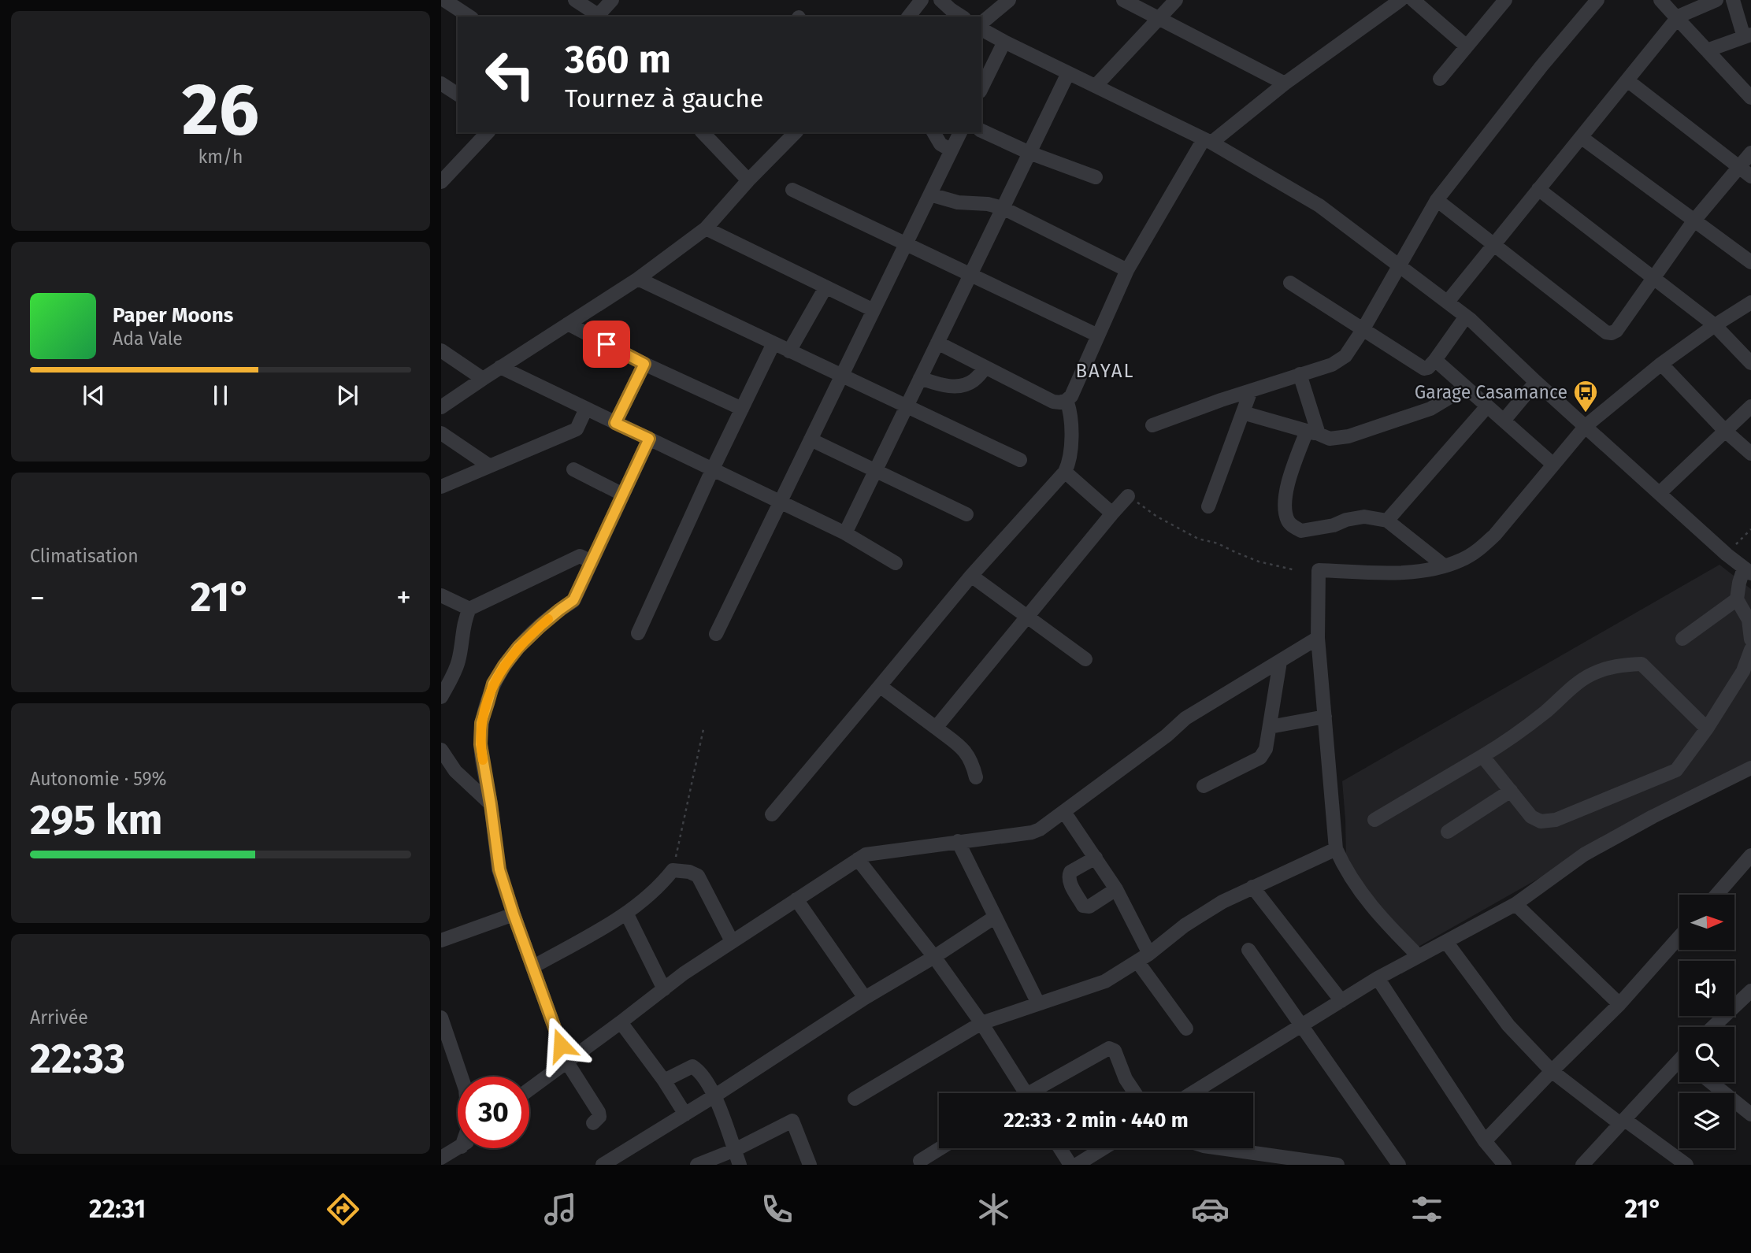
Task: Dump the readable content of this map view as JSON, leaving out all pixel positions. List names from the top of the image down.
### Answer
{
  "districts": ["BAYAL"],
  "places": {
    "bus stop": ["Garage Casamance"]
  },
  "north": "right",
  "page": {
    "tile": [
      ["26", "km/h"],
      "Climatisation",
      ["Autonomie · 59%", "295 km"],
      ["Arrivée", "22:33"]
    ],
    "turn": ["360 m", "Tournez à gauche"],
    "song": ["Paper Moons", "Ada Vale"],
    "heat": ["−", "21°", "+"],
    "limit": "30",
    "trip": "22:33 · 2 min · 440 m",
    "tabs": ["22:31", "21°"]
  }
}
